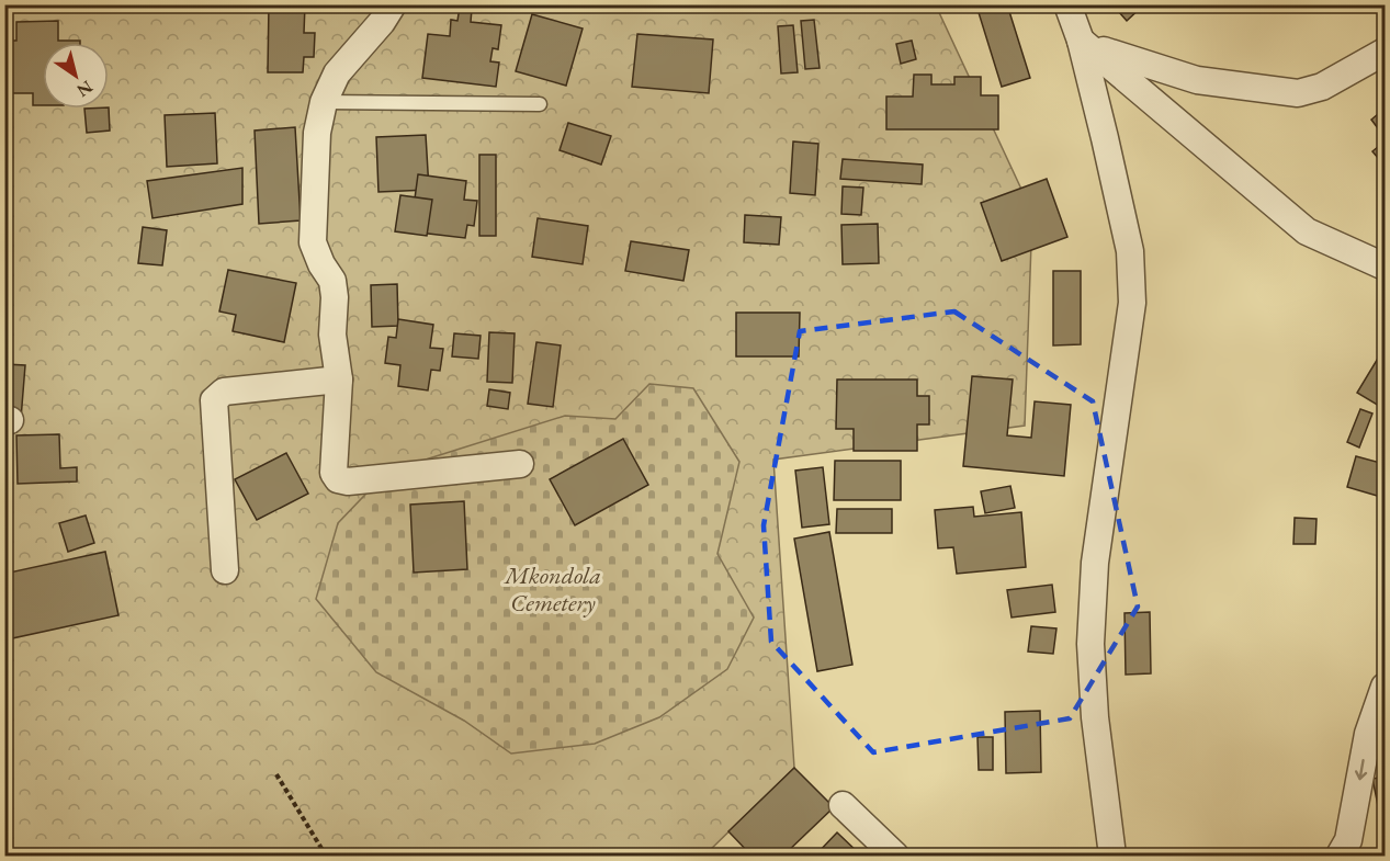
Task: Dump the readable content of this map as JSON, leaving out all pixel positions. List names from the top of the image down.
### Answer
{
  "parks": ["Mkondola Cemetery"],
  "north": "bottom right"
}
